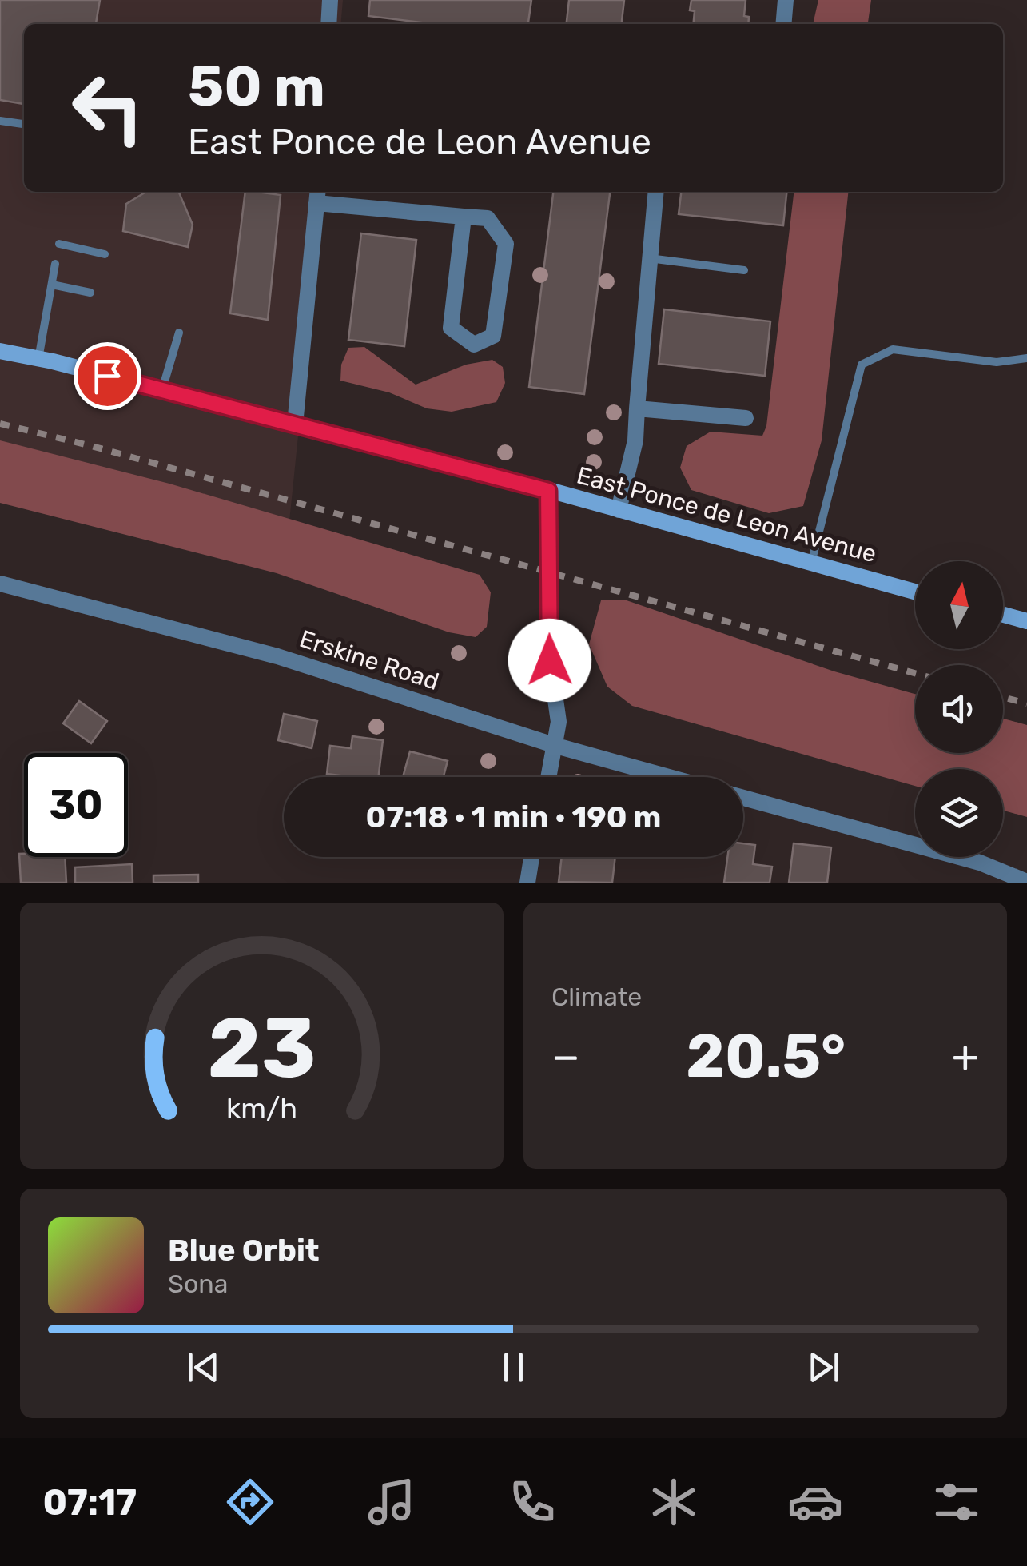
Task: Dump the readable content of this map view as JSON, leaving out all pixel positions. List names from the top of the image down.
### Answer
{
  "streets": {
    "main road": ["East Ponce de Leon Avenue"],
    "street": ["Erskine Road"]
  },
  "north": "top",
  "page": {
    "turn": ["50 m", "East Ponce de Leon Avenue"],
    "limit": "30",
    "trip": "07:18 · 1 min · 190 m",
    "tile": "Climate",
    "heat": ["−", "20.5°", "+"],
    "song": ["Blue Orbit", "Sona"],
    "tabs": "07:17",
    "gauge": ["23", "km/h"]
  }
}
